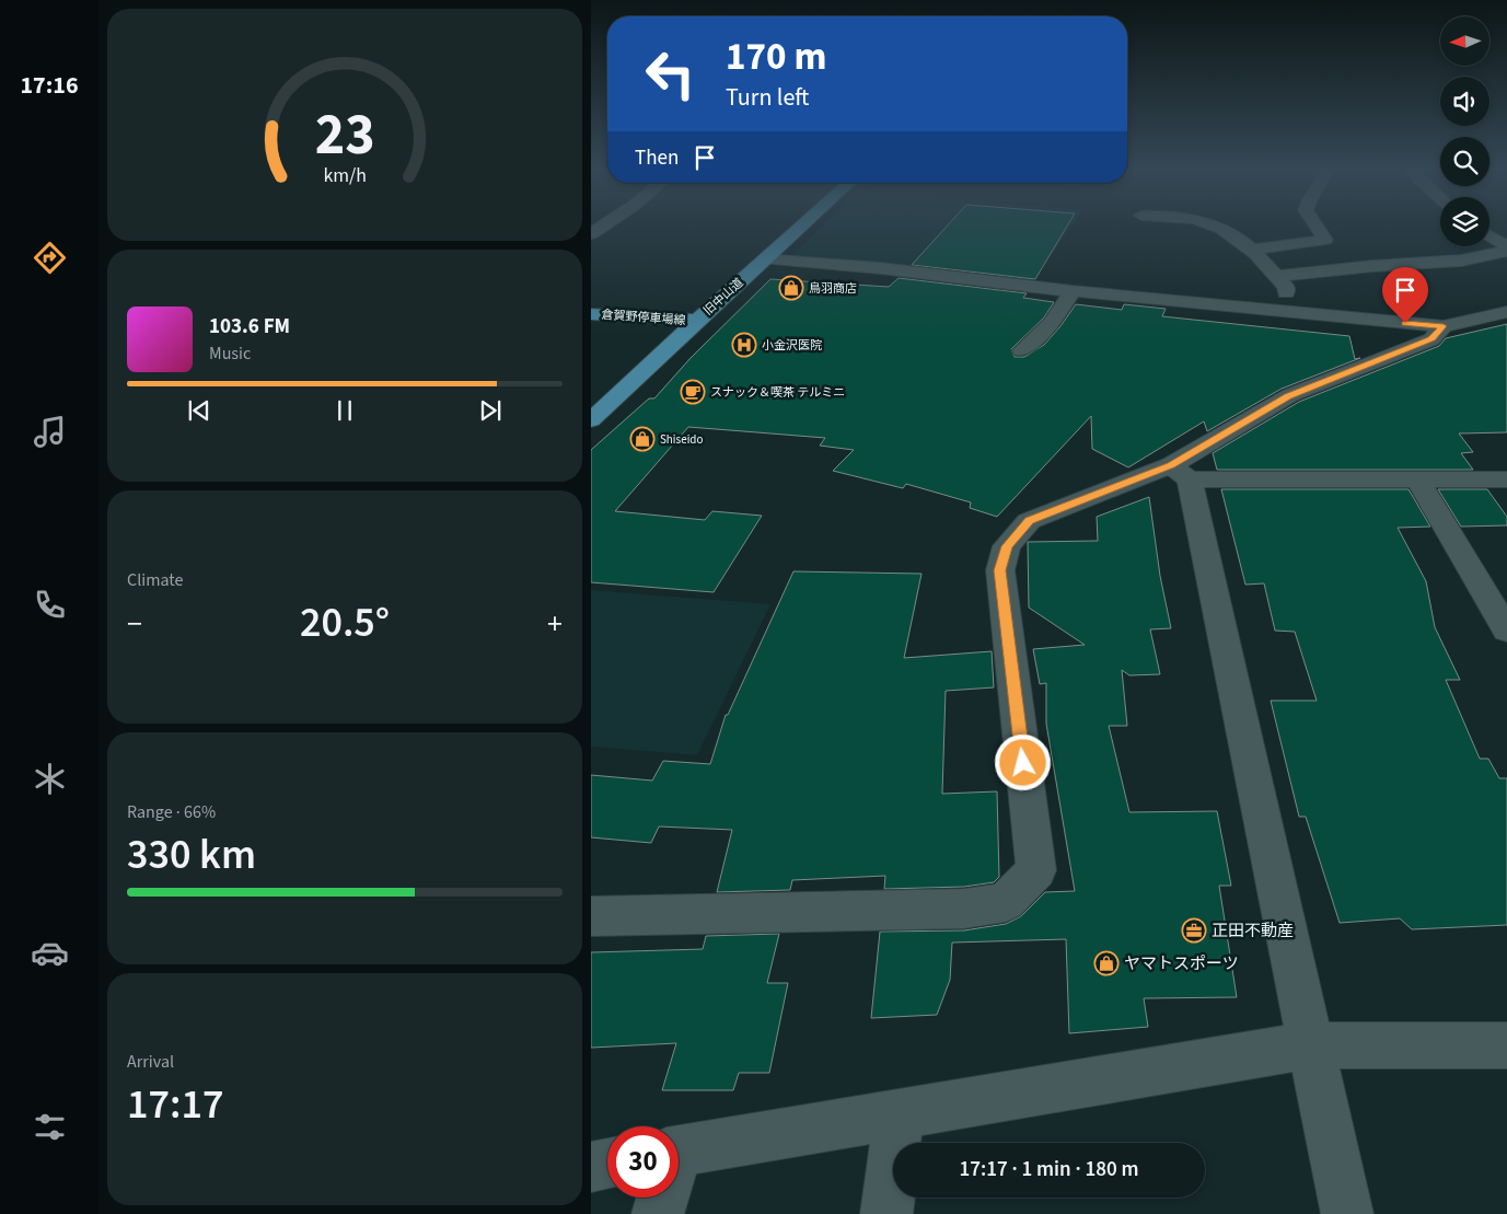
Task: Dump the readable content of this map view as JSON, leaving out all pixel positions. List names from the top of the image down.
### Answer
{
  "streets": {
    "main road": ["旧中山道", "倉賀野停車場線"]
  },
  "crossings": [
    ["旧中山道", "倉賀野停車場線"]
  ],
  "places": {
    "shop": ["鳥羽商店", "Shiseido", "ヤマトスポーツ"],
    "hospital": ["小金沢医院"],
    "cafe": ["スナック＆喫茶 テルミニ"],
    "office": ["正田不動産"]
  },
  "north": "left",
  "page": {
    "tabs": "17:16",
    "turn": ["170 m", "Turn left"],
    "then": "Then",
    "song": ["103.6 FM", "Music"],
    "tile": [
      "Climate",
      ["Range · 66%", "330 km"],
      ["Arrival", "17:17"]
    ],
    "heat": ["−", "20.5°", "+"],
    "limit": "30",
    "trip": "17:17 · 1 min · 180 m",
    "gauge": ["23", "km/h"]
  }
}
